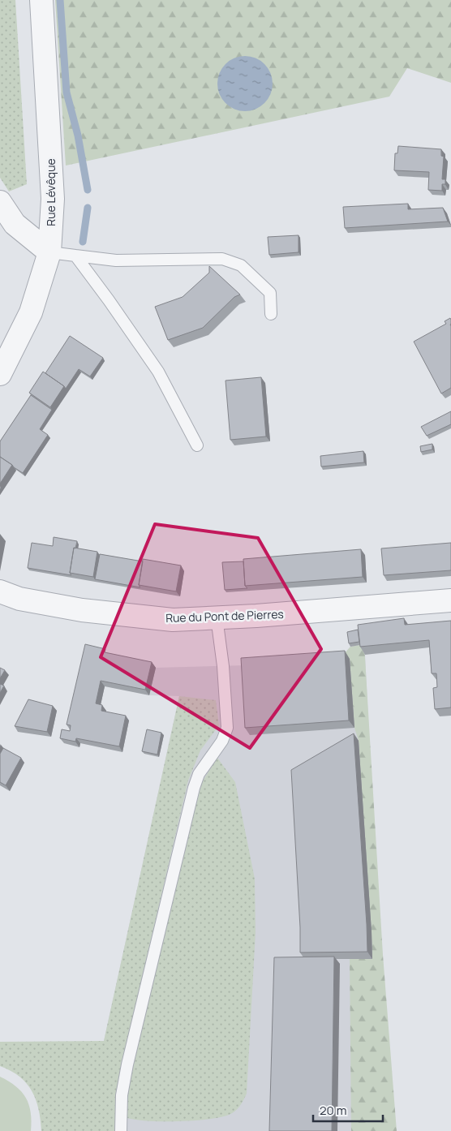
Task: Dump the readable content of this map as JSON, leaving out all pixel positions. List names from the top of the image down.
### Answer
{
  "streets": {
    "street": ["Rue Lévêque", "Rue du Pont de Pierres"]
  },
  "scale_bar": "20 m"
}
